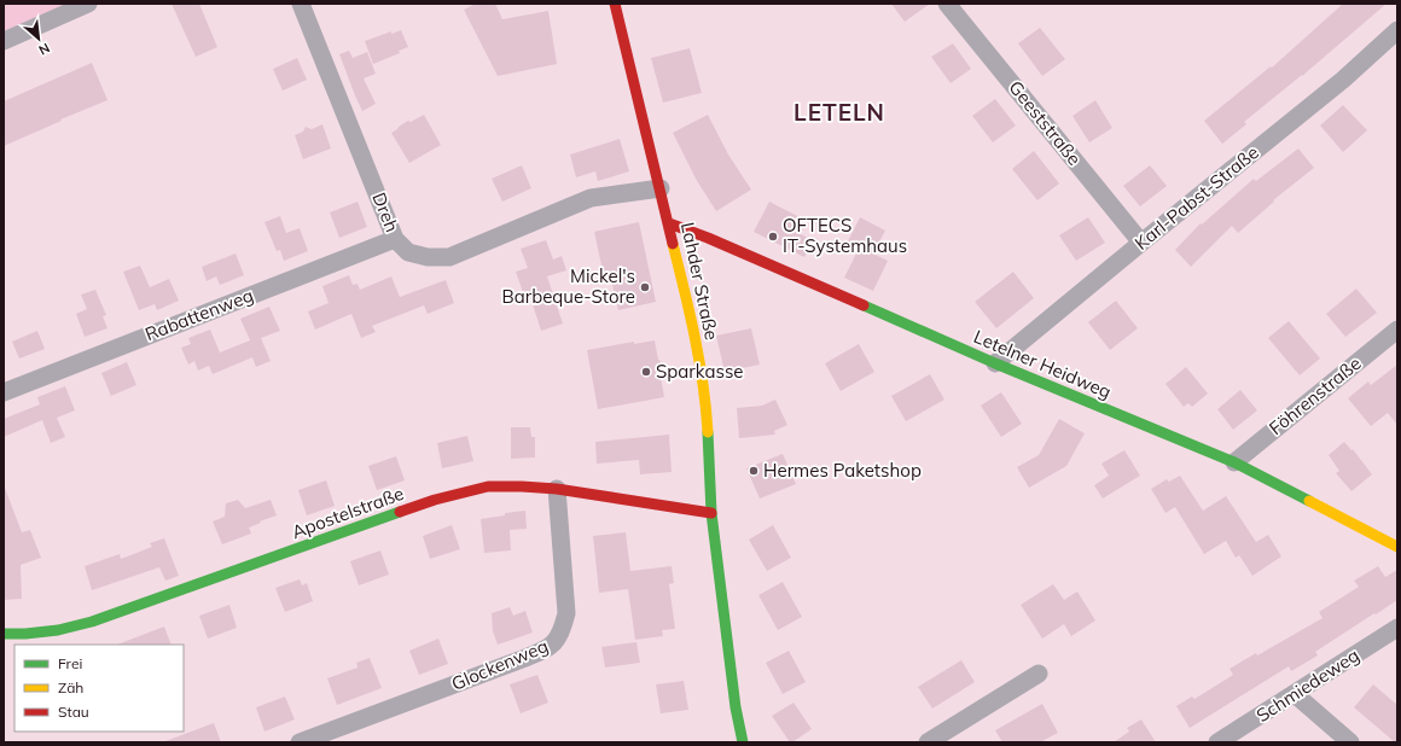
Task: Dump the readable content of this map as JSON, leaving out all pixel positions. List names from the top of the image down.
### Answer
{
  "streets": {
    "street": [
      "Geeststraße",
      "Karl-Pabst-Straße",
      "Dreh",
      "Lahder Straße",
      "Rabattenweg",
      "Letelner Heidweg",
      "Föhrenstraße",
      "Apostelstraße",
      "Glockenweg",
      "Schmiedeweg"
    ]
  },
  "crossings": [
    ["Geeststraße", "Karl-Pabst-Straße"],
    ["Karl-Pabst-Straße", "Letelner Heidweg"],
    ["Dreh", "Lahder Straße"],
    ["Dreh", "Rabattenweg"],
    ["Lahder Straße", "Letelner Heidweg"],
    ["Lahder Straße", "Apostelstraße"],
    ["Letelner Heidweg", "Föhrenstraße"],
    ["Apostelstraße", "Glockenweg"]
  ],
  "districts": ["LETELN"],
  "places": [
    "OFTECS IT-Systemhaus",
    "Mickel's Barbeque-Store",
    "Sparkasse",
    "Hermes Paketshop"
  ],
  "legend": ["Frei", "Zäh", "Stau"],
  "north": "bottom right"
}
